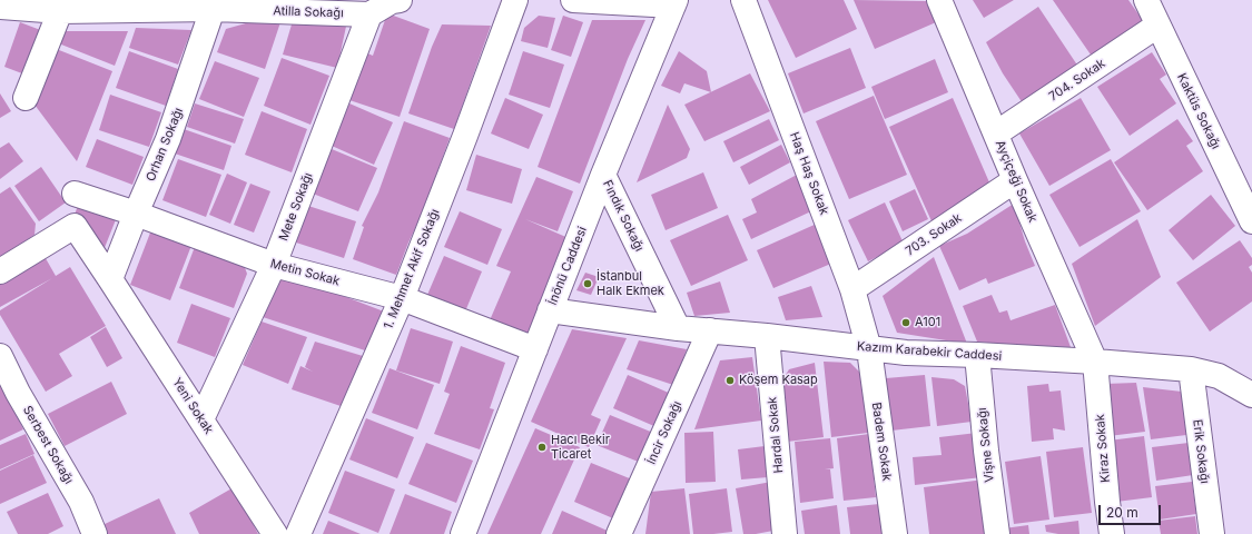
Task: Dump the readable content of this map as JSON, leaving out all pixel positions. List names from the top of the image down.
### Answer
{
  "streets": {
    "street": [
      "Atilla Sokağı",
      "704. Sokak",
      "Kaktüs Sokağı",
      "Orhan Sokağı",
      "Haş Haş Sokak",
      "Ayçiçeği Sokak",
      "Mete Sokağı",
      "Fındık Sokağı",
      "703. Sokak",
      "İnönü Caddesi",
      "1. Mehmet Akif Sokağı",
      "Metin Sokak",
      "Kazım Karabekir Caddesi",
      "Yeni Sokak",
      "İncir Sokağı",
      "Hardal Sokak",
      "Badem Sokak",
      "Serbest Sokağı",
      "Vişne Sokağı",
      "Kiraz Sokak",
      "Erik Sokağı"
    ]
  },
  "crossings": [
    ["Atilla Sokağı", "Orhan Sokağı"],
    ["Atilla Sokağı", "Mete Sokağı"],
    ["704. Sokak", "Kaktüs Sokağı"],
    ["704. Sokak", "Ayçiçeği Sokak"],
    ["Orhan Sokağı", "Metin Sokak"],
    ["Orhan Sokağı", "Yeni Sokak"],
    ["Haş Haş Sokak", "703. Sokak"],
    ["Haş Haş Sokak", "Kazım Karabekir Caddesi"],
    ["Haş Haş Sokak", "Badem Sokak"],
    ["Ayçiçeği Sokak", "703. Sokak"],
    ["Ayçiçeği Sokak", "Kazım Karabekir Caddesi"],
    ["Ayçiçeği Sokak", "Kiraz Sokak"],
    ["Mete Sokağı", "Metin Sokak"],
    ["Mete Sokağı", "Yeni Sokak"],
    ["Fındık Sokağı", "İnönü Caddesi"],
    ["Fındık Sokağı", "Kazım Karabekir Caddesi"],
    ["İnönü Caddesi", "Metin Sokak"],
    ["İnönü Caddesi", "Kazım Karabekir Caddesi"],
    ["1. Mehmet Akif Sokağı", "Metin Sokak"],
    ["Kazım Karabekir Caddesi", "İncir Sokağı"],
    ["Kazım Karabekir Caddesi", "Hardal Sokak"],
    ["Kazım Karabekir Caddesi", "Badem Sokak"],
    ["Kazım Karabekir Caddesi", "Vişne Sokağı"],
    ["Kazım Karabekir Caddesi", "Kiraz Sokak"],
    ["Kazım Karabekir Caddesi", "Erik Sokağı"]
  ],
  "places": [
    "İstanbul Halk Ekmek",
    "A101",
    "Köşem Kasap",
    "Hacı Bekir Ticaret"
  ],
  "scale_bar": "20 m"
}
